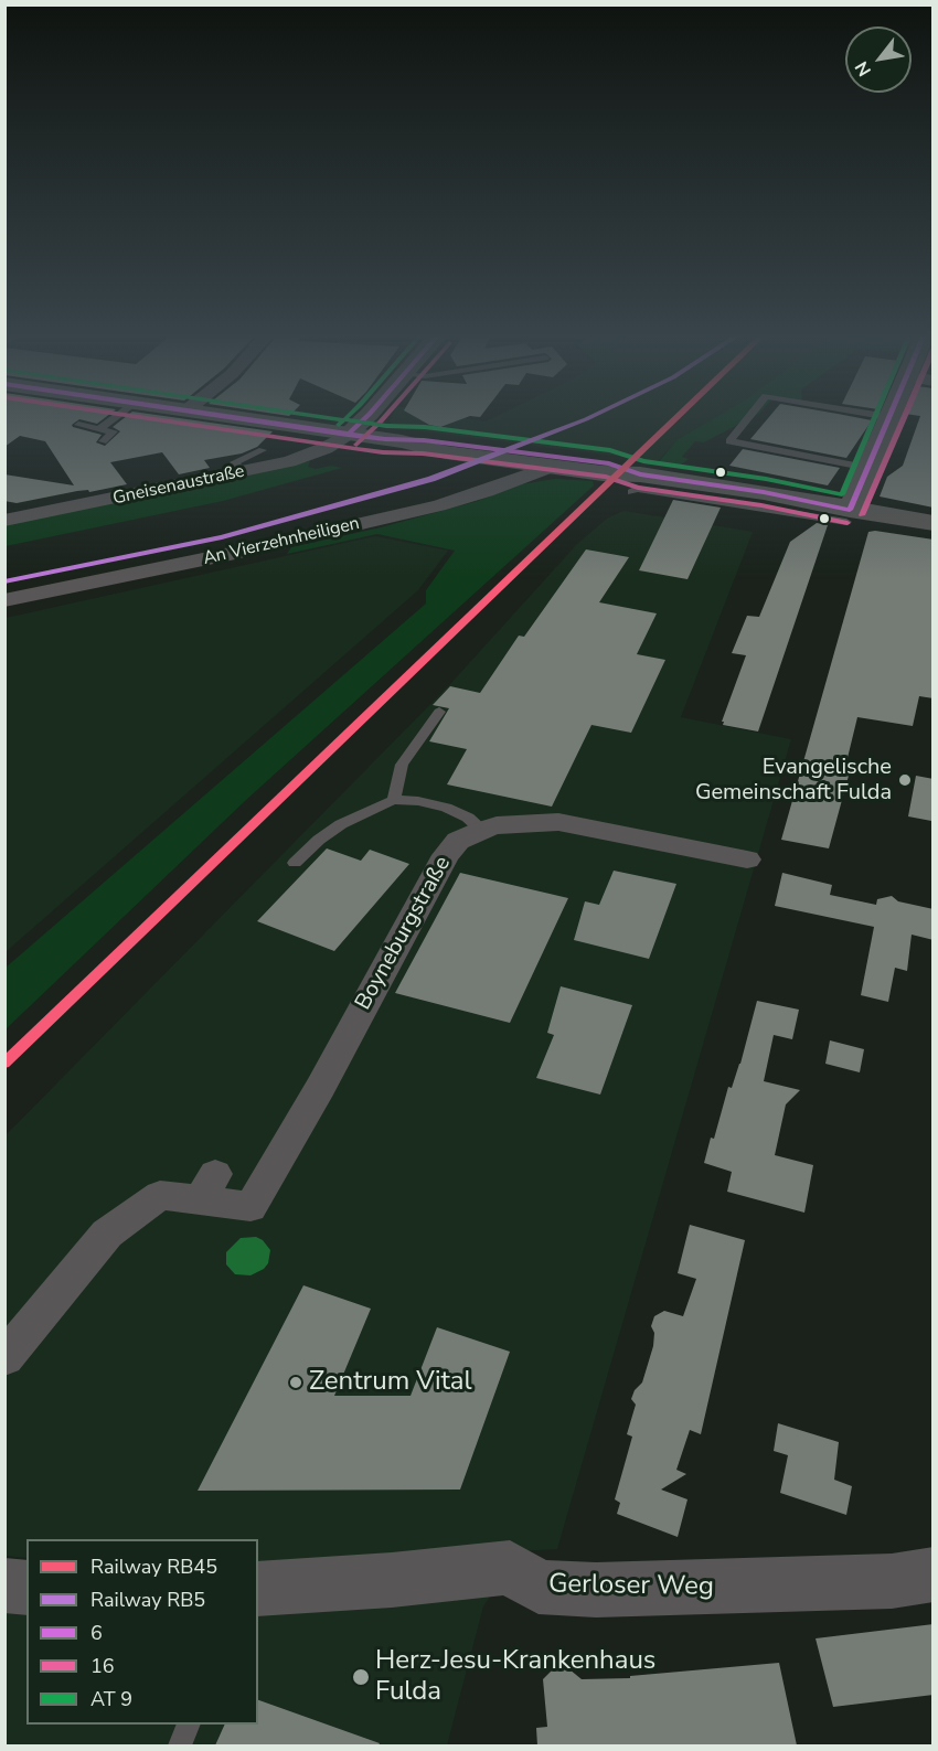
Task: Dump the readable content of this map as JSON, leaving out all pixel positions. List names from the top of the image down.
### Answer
{
  "streets": {
    "street": [
      "Gneisenaustraße",
      "An Vierzehnheiligen",
      "Boyneburgstraße",
      "Gerloser Weg"
    ]
  },
  "places": ["Evangelische Gemeinschaft Fulda", "Zentrum Vital", "Herz-Jesu-Krankenhaus Fulda"],
  "lines": [
    "rail line RB45",
    "rail line RB5",
    "transit line 6",
    "transit line 16"
  ],
  "legend": [
    "Railway RB45",
    "Railway RB5",
    "6",
    "16",
    "AT 9"
  ],
  "north": "bottom left"
}
